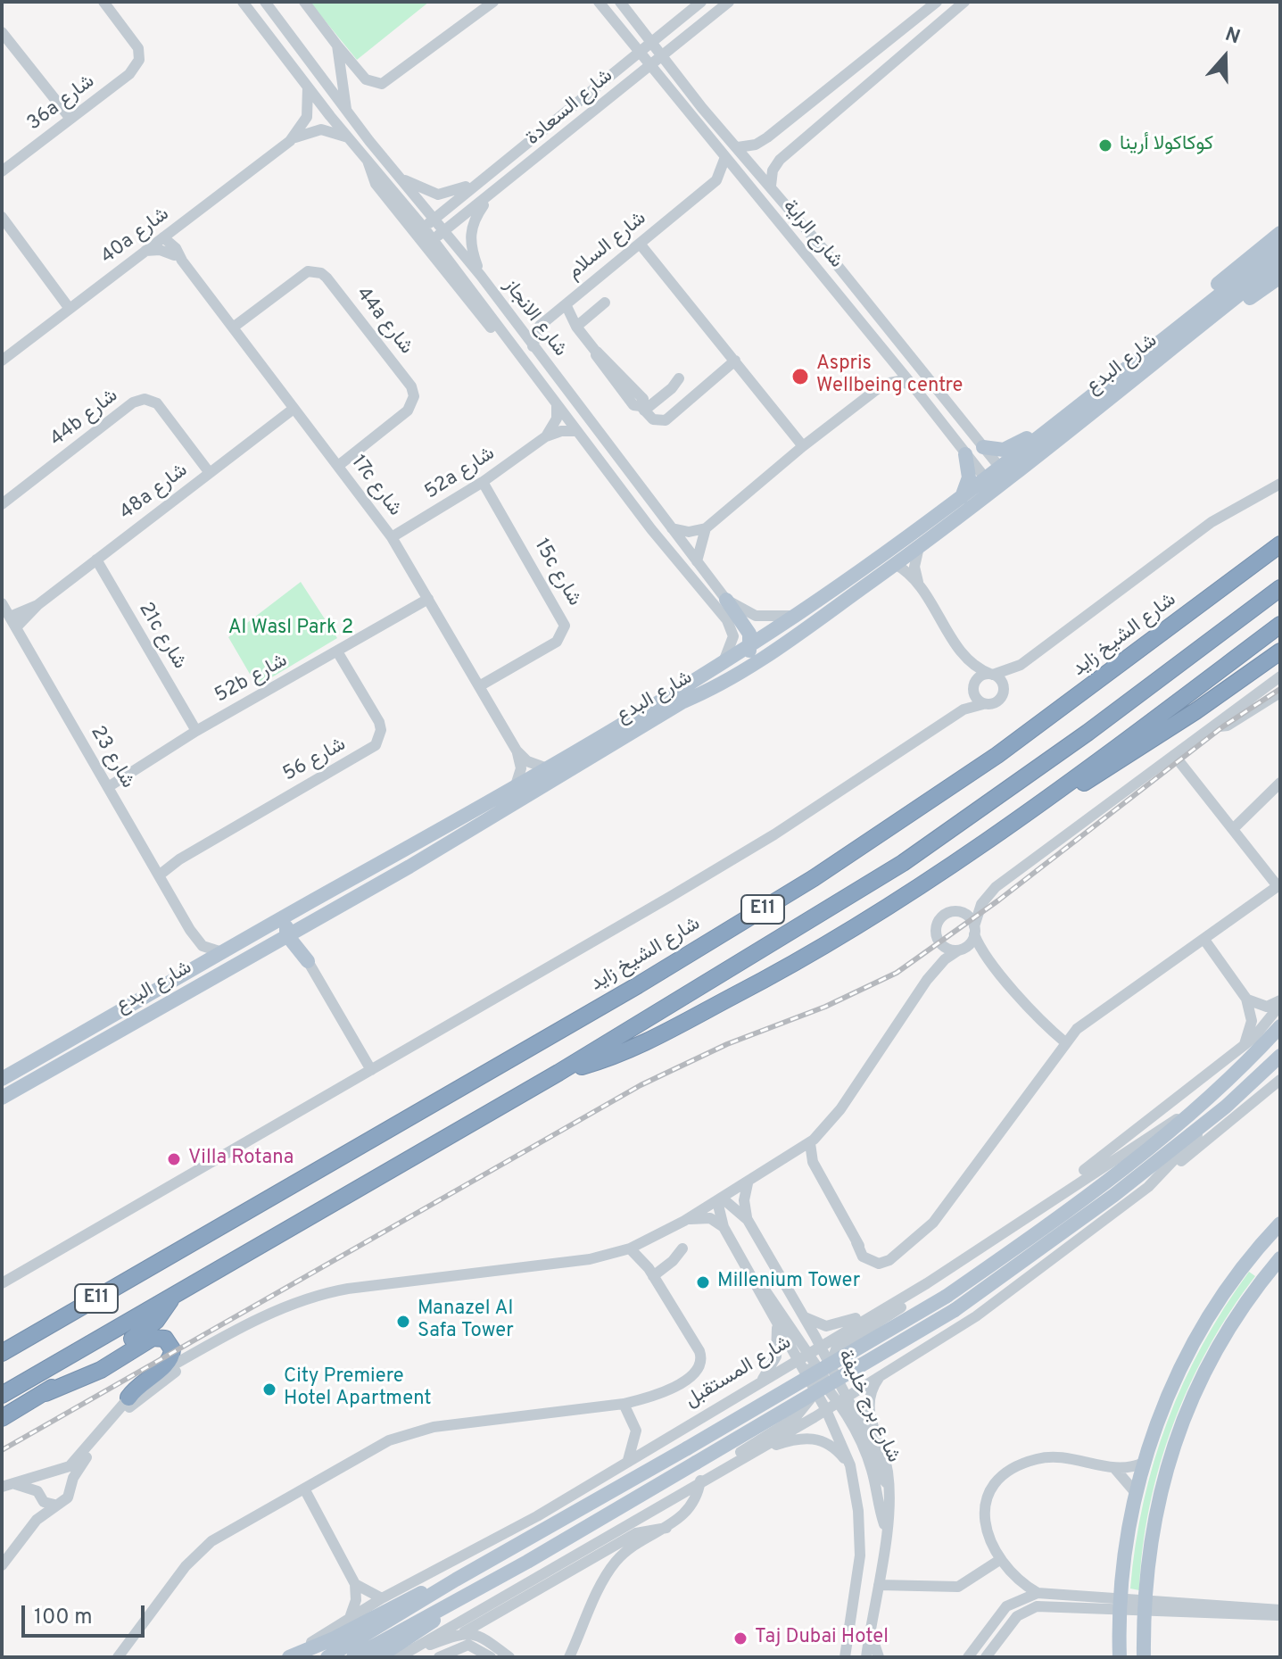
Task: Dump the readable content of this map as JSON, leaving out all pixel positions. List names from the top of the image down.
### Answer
{
  "streets": {
    "highway": ["شارع الشيخ زايد", "E11"],
    "main road": ["شارع البدع", "شارع المستقبل"],
    "street": [
      "36a شارع",
      "شارع السعادة",
      "شارع الراية",
      "40a شارع",
      "شارع السلام",
      "شارع الانجاز",
      "44a شارع",
      "44b شارع",
      "52a شارع",
      "17c شارع",
      "48a شارع",
      "15c شارع",
      "21c شارع",
      "52b شارع",
      "شارع 23",
      "شارع 56",
      "شارع برج خليفة"
    ]
  },
  "crossings": [
    ["شارع السعادة", "شارع الراية"],
    ["شارع السعادة", "شارع الانجاز"],
    ["شارع الراية", "شارع السلام"],
    ["شارع الراية", "شارع البدع"],
    ["40a شارع", "شارع الانجاز"],
    ["40a شارع", "17c شارع"],
    ["شارع السلام", "شارع الانجاز"],
    ["شارع الانجاز", "شارع البدع"],
    ["شارع الانجاز", "52a شارع"],
    ["44a شارع", "17c شارع"],
    ["شارع البدع", "17c شارع"],
    ["شارع البدع", "شارع 23"],
    ["44b شارع", "48a شارع"],
    ["52a شارع", "17c شارع"],
    ["52a شارع", "15c شارع"],
    ["17c شارع", "48a شارع"],
    ["17c شارع", "15c شارع"],
    ["17c شارع", "52b شارع"],
    ["48a شارع", "21c شارع"],
    ["48a شارع", "شارع 23"],
    ["21c شارع", "52b شارع"],
    ["52b شارع", "شارع 23"],
    ["52b شارع", "شارع 56"],
    ["شارع 23", "شارع 56"],
    ["شارع المستقبل", "شارع برج خليفة"]
  ],
  "parks": ["Al Wasl Park 2"],
  "places": [
    "كوكاكولا أرينا",
    "Aspris Wellbeing centre",
    "Villa Rotana",
    "Millenium Tower",
    "Manazel Al Safa Tower",
    "City Premiere Hotel Apartment",
    "Taj Dubai Hotel"
  ],
  "scale_bar": "100 m",
  "north": "top"
}
